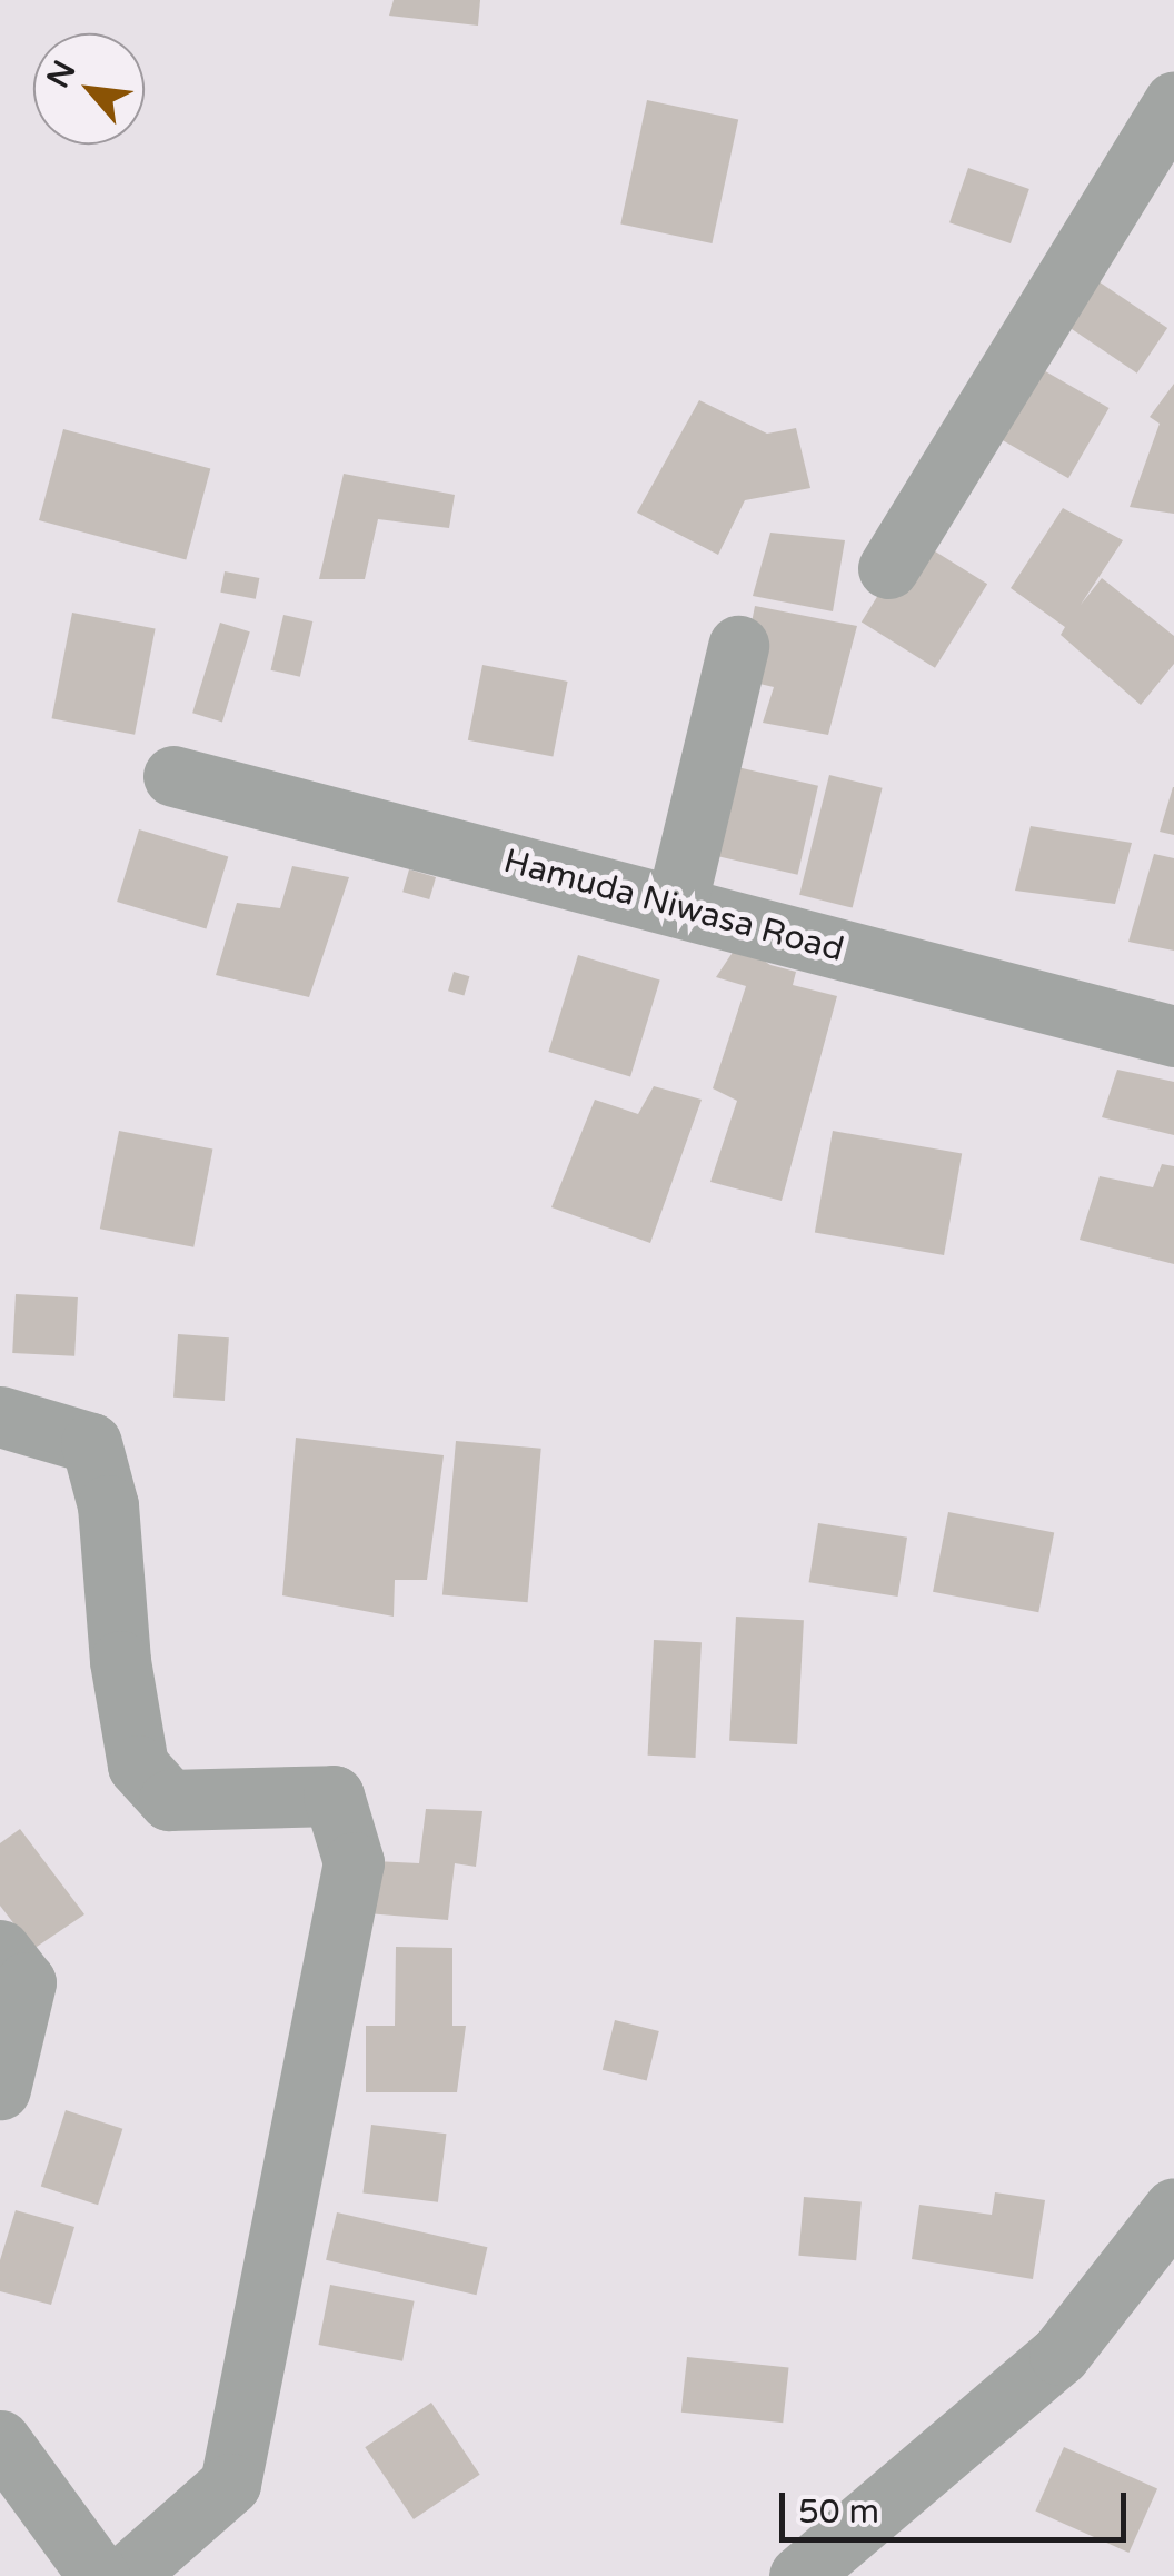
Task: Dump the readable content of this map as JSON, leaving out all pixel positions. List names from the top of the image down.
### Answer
{
  "streets": {
    "street": ["Hamuda Niwasa Road"]
  },
  "scale_bar": "50 m",
  "north": "top left"
}
